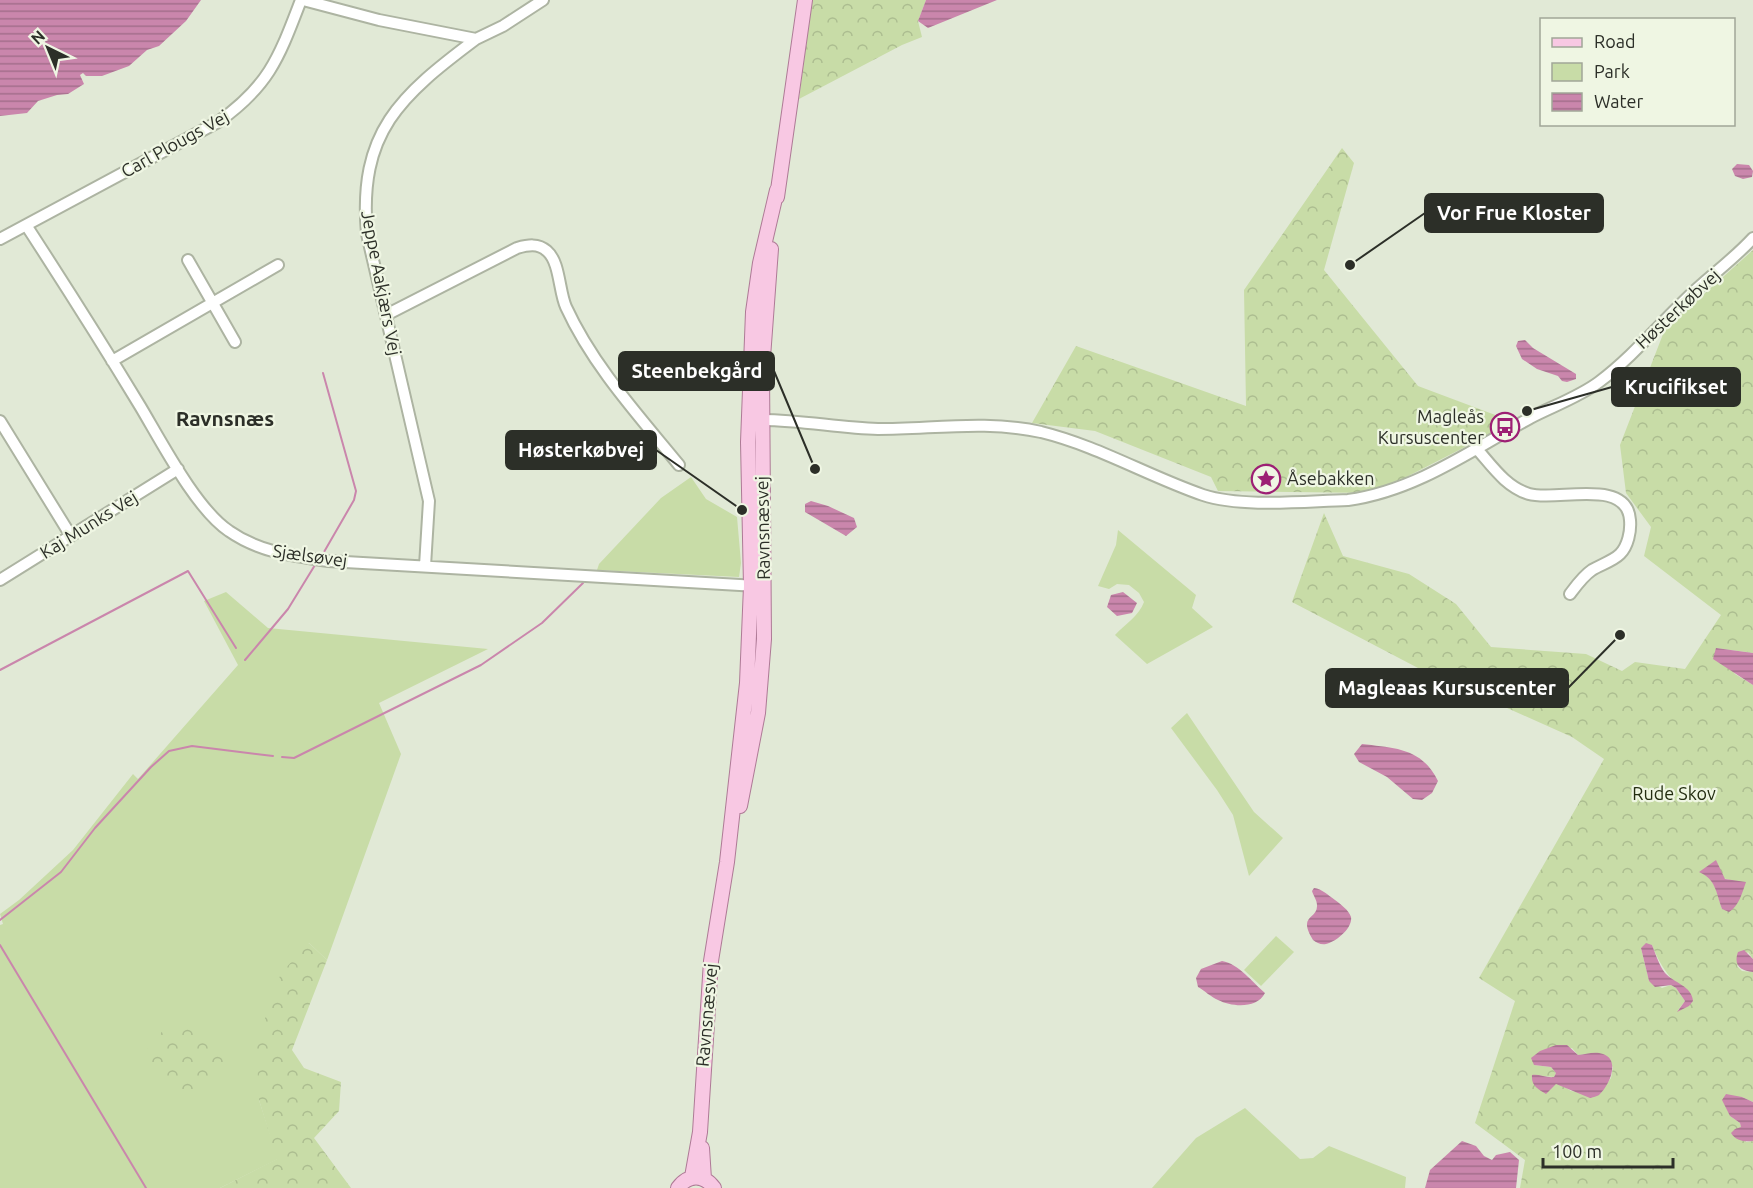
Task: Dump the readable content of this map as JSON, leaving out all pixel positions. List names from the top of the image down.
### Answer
{
  "streets": {
    "main road": ["Ravnsnæsvej"],
    "street": [
      "Carl Plougs Vej",
      "Jeppe Aakjærs Vej",
      "Høsterkøbvej",
      "Kaj Munks Vej",
      "Sjælsøvej"
    ]
  },
  "crossings": [
    ["Carl Plougs Vej", "Sjælsøvej"],
    ["Jeppe Aakjærs Vej", "Sjælsøvej"],
    ["Høsterkøbvej", "Ravnsnæsvej"],
    ["Kaj Munks Vej", "Sjælsøvej"],
    ["Ravnsnæsvej", "Sjælsøvej"]
  ],
  "districts": ["Ravnsnæs"],
  "parks": ["Rude Skov"],
  "places": {
    "other": [
      "Vor Frue Kloster",
      "Krucifikset",
      "Steenbekgård",
      "Høsterkøbvej",
      "Magleaas Kursuscenter"
    ],
    "bus stop": ["Magleås Kursuscenter"],
    "place": ["Åsebakken"]
  },
  "legend": ["Road", "Park", "Water"],
  "scale_bar": "100 m",
  "north": "top left"
}
